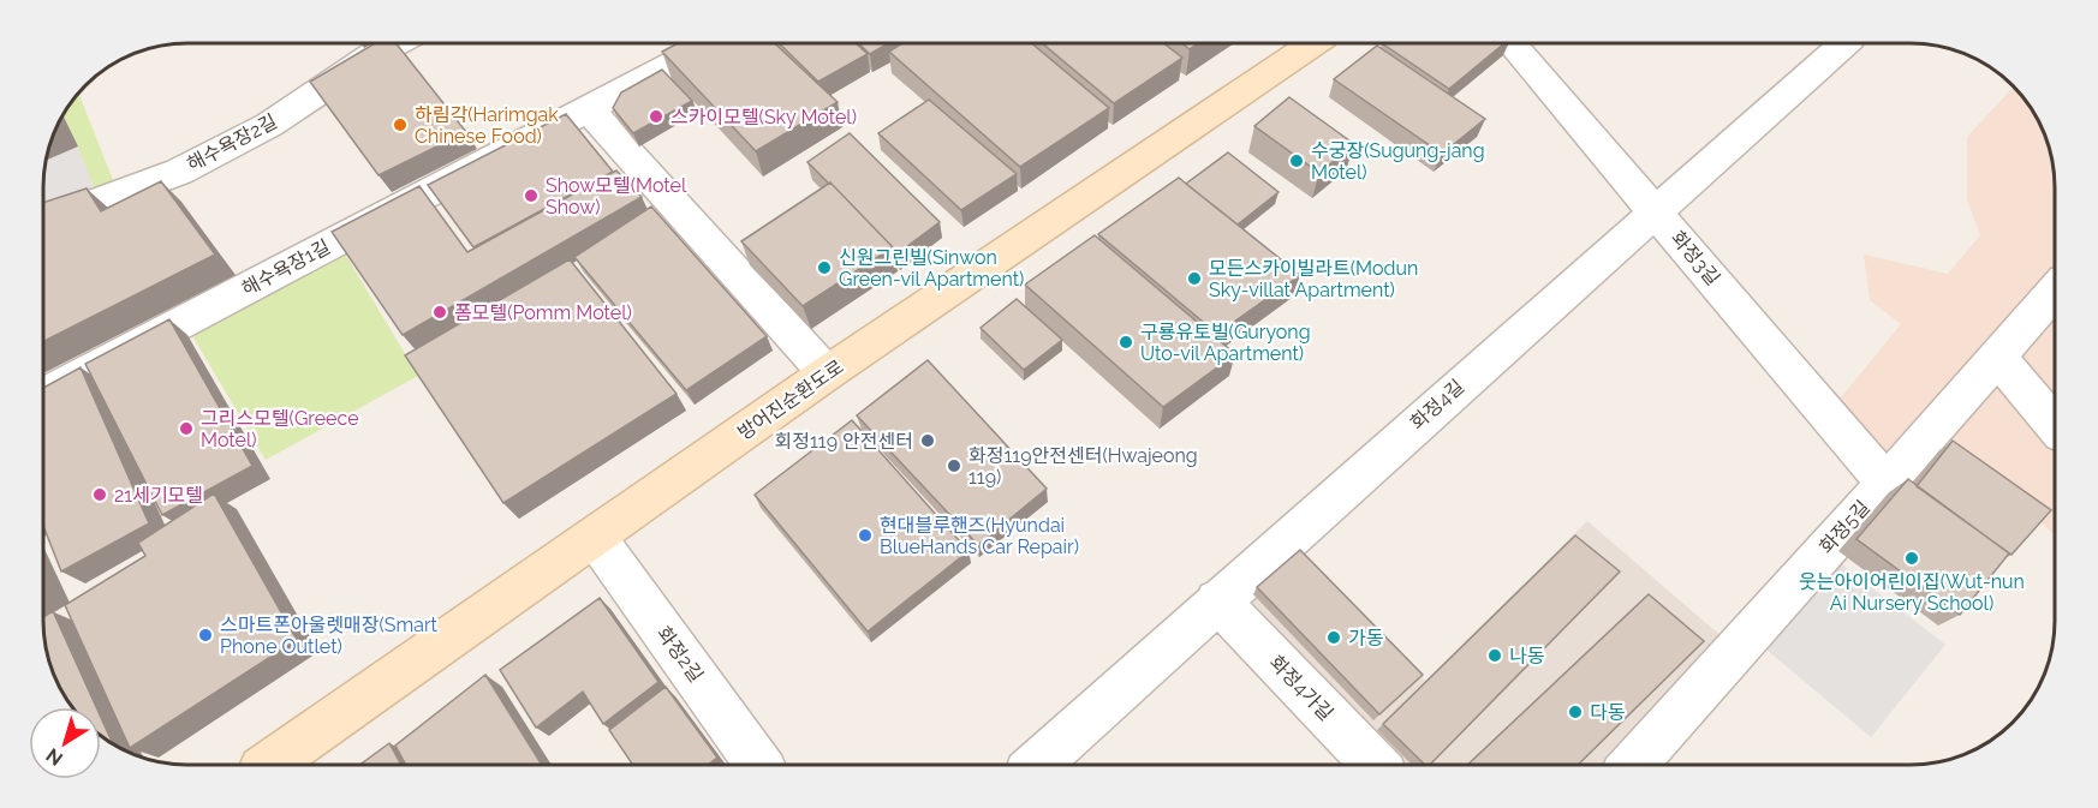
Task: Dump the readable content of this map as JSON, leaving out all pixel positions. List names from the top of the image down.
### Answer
{
  "streets": {
    "main road": ["방어진순환도로"],
    "street": [
      "해수욕장2길",
      "화정3길",
      "해수욕장1길",
      "화정4길",
      "화정5길",
      "화정2길",
      "화정4가길"
    ]
  },
  "crossings": [
    ["화정3길", "화정4길"],
    ["화정3길", "화정5길"],
    ["방어진순환도로", "화정2길"],
    ["화정4길", "화정4가길"]
  ],
  "places": [
    "스카이모텔(Sky Motel)",
    "하림각(Harimgak Chinese Food)",
    "수궁장(Sugung-jang Motel)",
    "Show모텔(Motel Show)",
    "신원그린빌(Sinwon Green-vil Apartment)",
    "모든스카이빌라트(Modun Sky-villat Apartment)",
    "폼모텔(Pomm Motel)",
    "구룡유토빌(Guryong Uto-vil Apartment)",
    "그리스모텔(Greece Motel)",
    "회정119 안전센터",
    "화정119안전센터(Hwajeong 119)",
    "21세기모텔",
    "현대블루핸즈(Hyundai BlueHands Car Repair)",
    "웃는아이어린이집(Wut-nun Ai Nursery School)",
    "스마트폰아울렛매장(Smart Phone Outlet)",
    "가동",
    "나동",
    "다동"
  ],
  "north": "bottom left"
}
